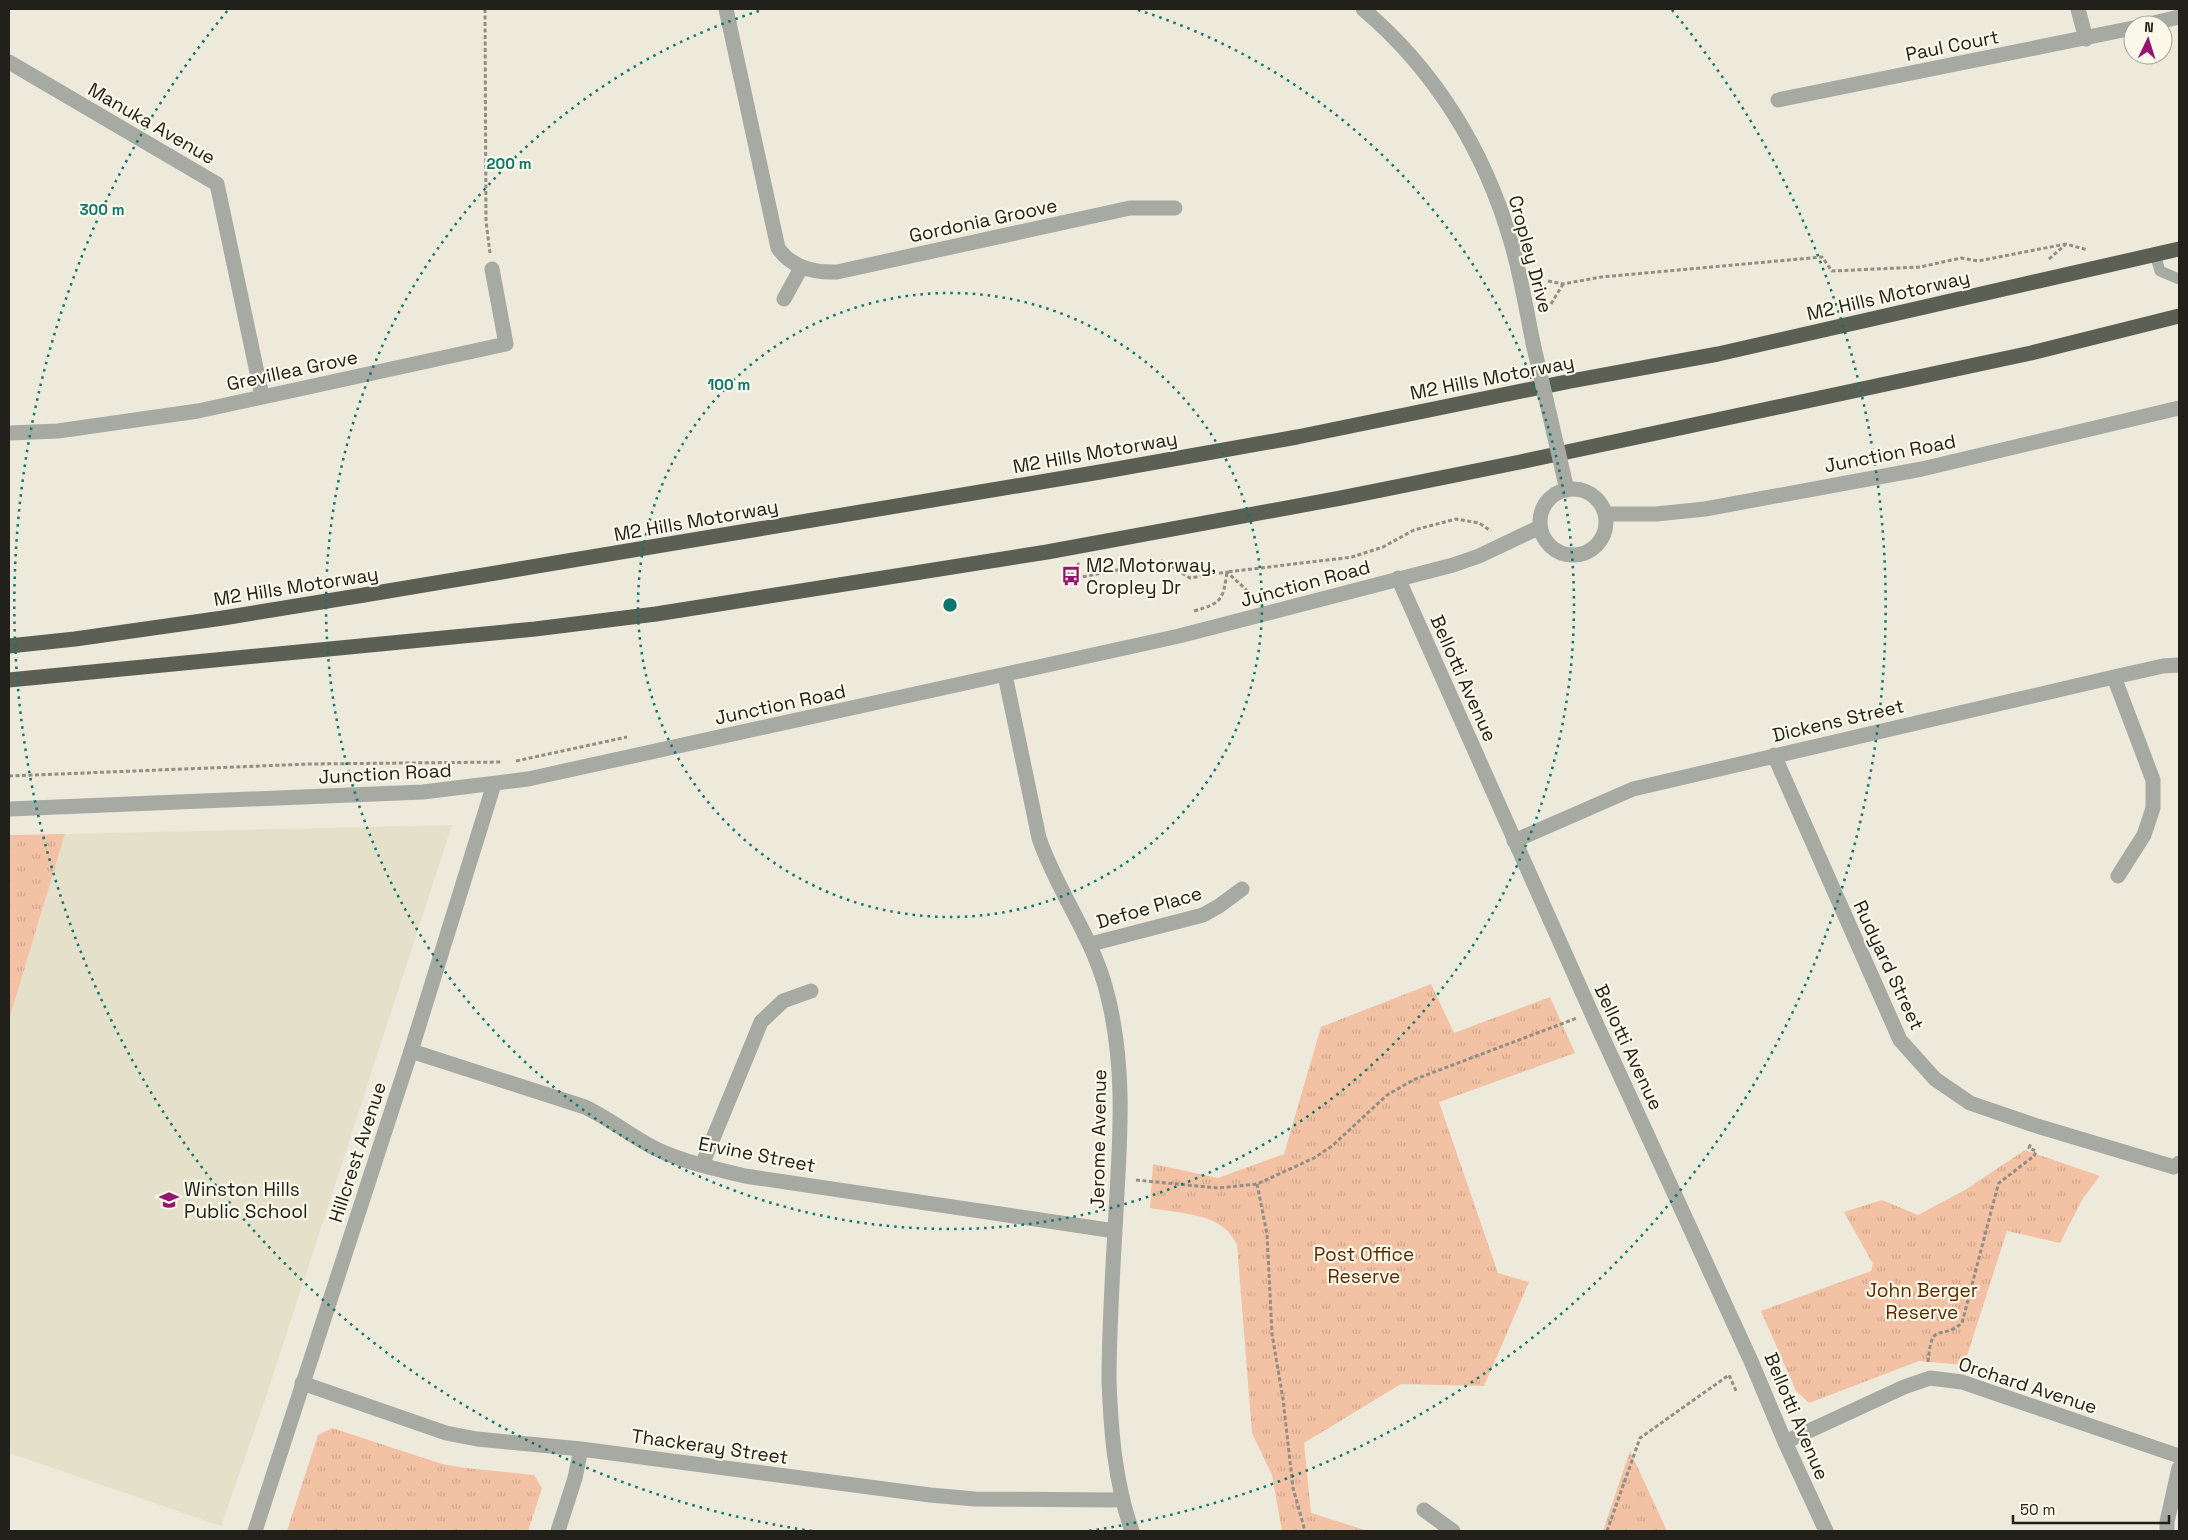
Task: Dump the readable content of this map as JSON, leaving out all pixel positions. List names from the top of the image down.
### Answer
{
  "streets": {
    "highway": ["M2 Hills Motorway"],
    "street": [
      "Paul Court",
      "Manuka Avenue",
      "Gordonia Groove",
      "Cropley Drive",
      "Grevillea Grove",
      "Junction Road",
      "Bellotti Avenue",
      "Dickens Street",
      "Defoe Place",
      "Rudyard Street",
      "Jerome Avenue",
      "Hillcrest Avenue",
      "Ervine Street",
      "Orchard Avenue",
      "Thackeray Street"
    ]
  },
  "crossings": [
    ["Manuka Avenue", "Grevillea Grove"],
    ["Cropley Drive", "Junction Road"],
    ["Junction Road", "Bellotti Avenue"],
    ["Junction Road", "Jerome Avenue"],
    ["Junction Road", "Hillcrest Avenue"],
    ["Bellotti Avenue", "Dickens Street"],
    ["Bellotti Avenue", "Orchard Avenue"],
    ["Dickens Street", "Rudyard Street"],
    ["Defoe Place", "Jerome Avenue"],
    ["Jerome Avenue", "Ervine Street"],
    ["Jerome Avenue", "Thackeray Street"],
    ["Hillcrest Avenue", "Ervine Street"],
    ["Hillcrest Avenue", "Thackeray Street"]
  ],
  "parks": ["Post Office Reserve", "John Berger Reserve"],
  "places": {
    "bus stop": ["M2 Motorway, Cropley Dr"],
    "school or university": ["Winston Hills Public School"]
  },
  "scale_bar": "50 m",
  "north": "top",
  "rings": ["200 m", "300 m", "100 m"]
}
